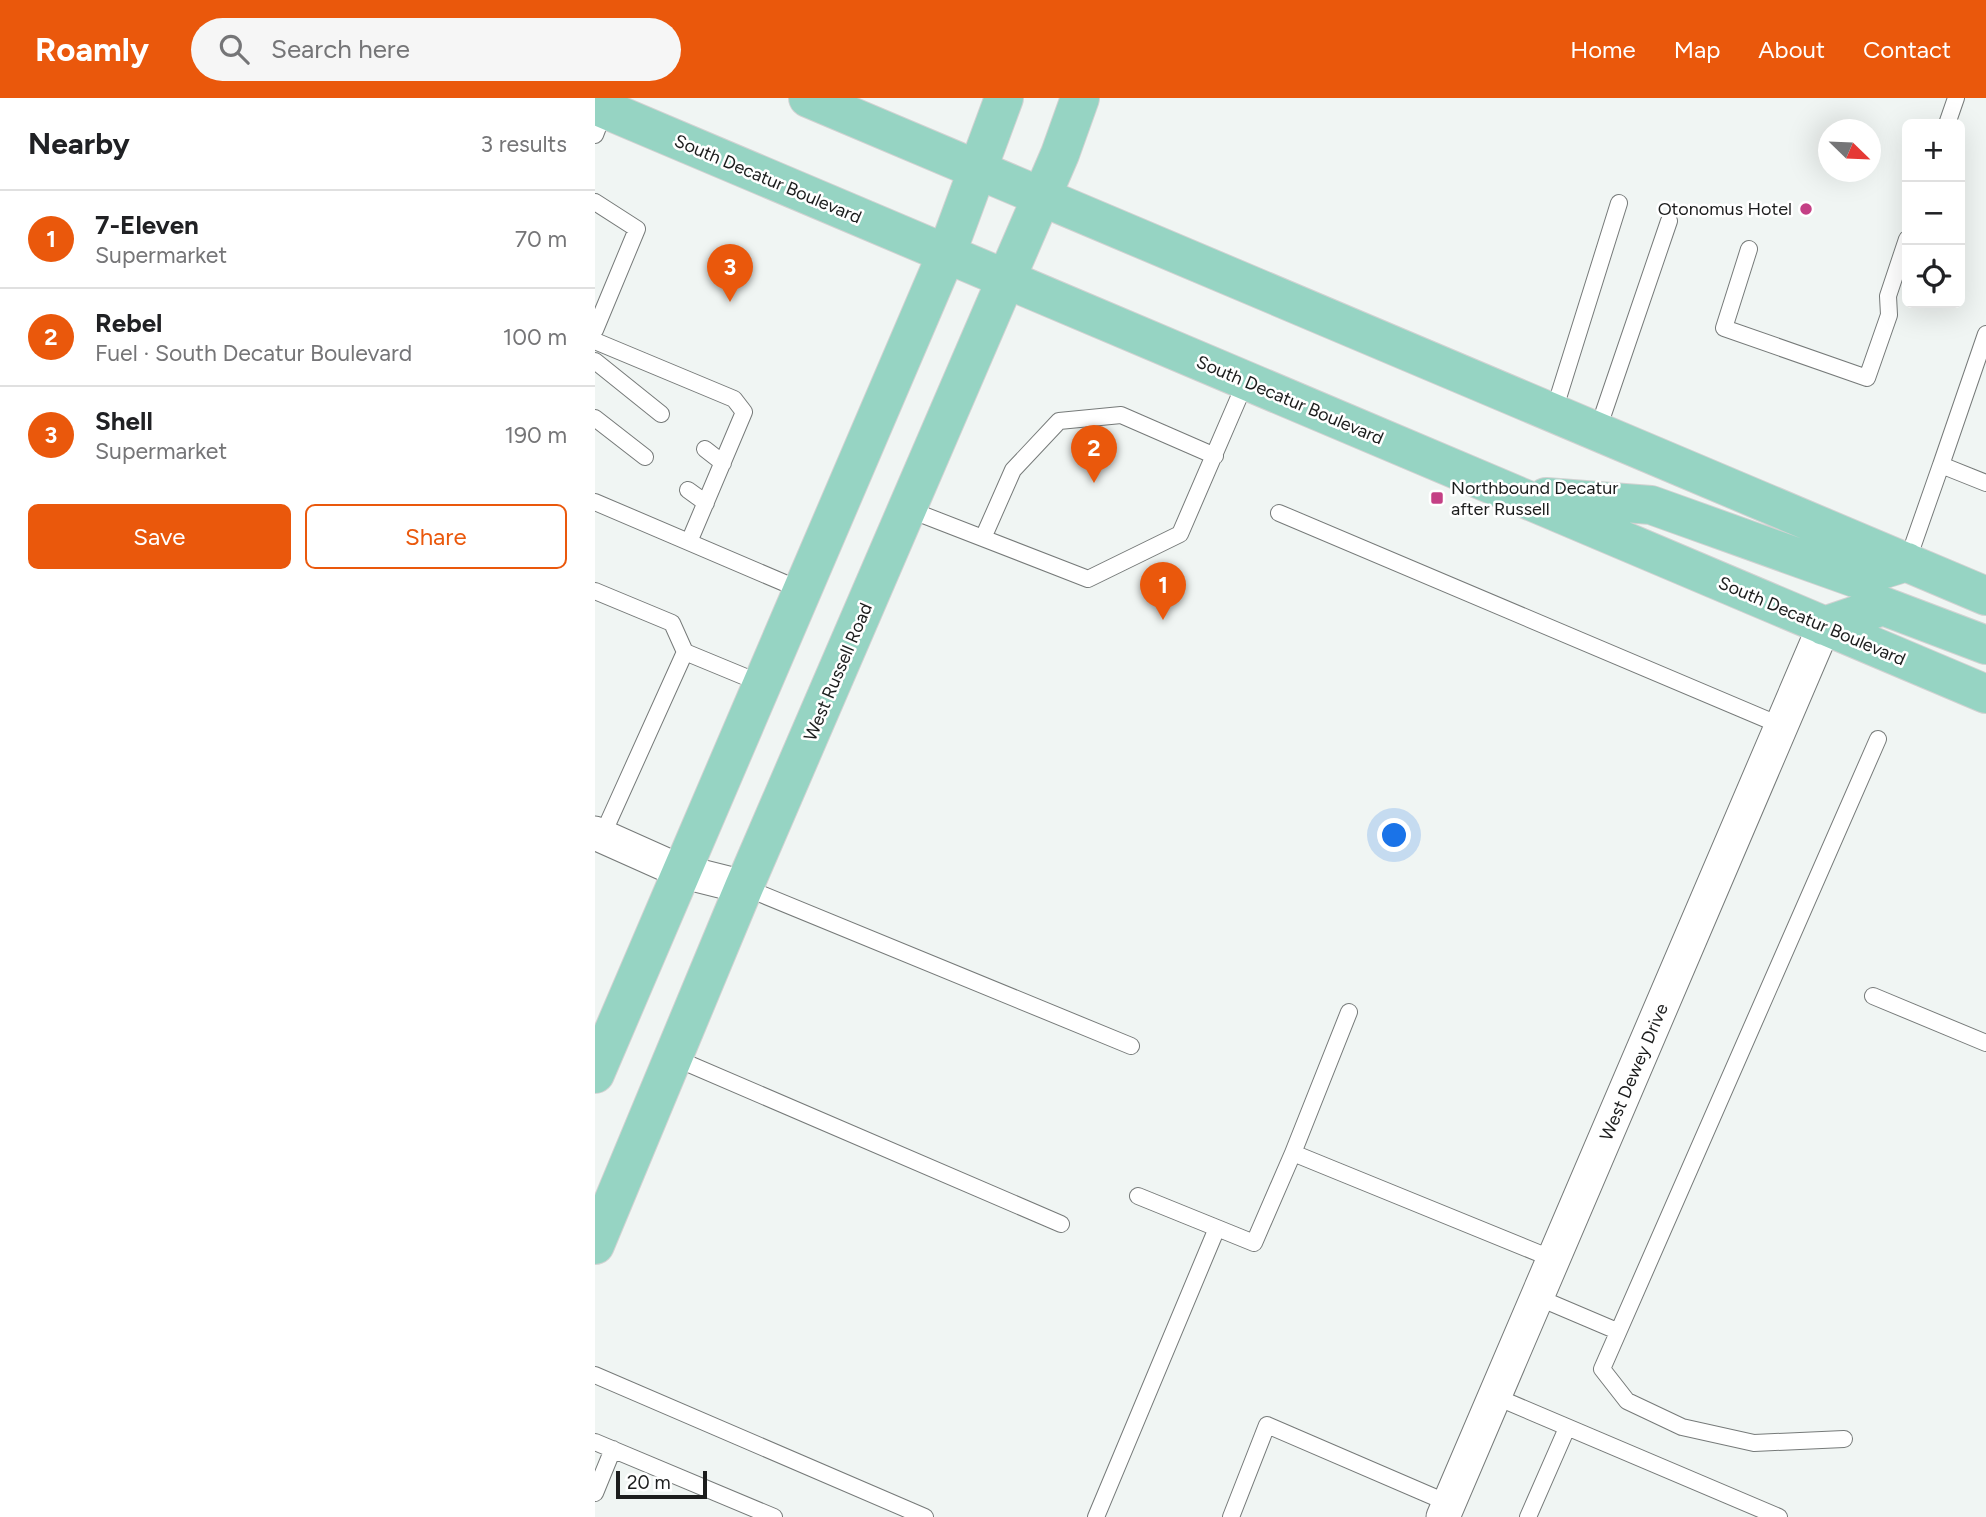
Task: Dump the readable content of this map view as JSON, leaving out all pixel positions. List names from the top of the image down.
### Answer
{
  "streets": {
    "main road": ["South Decatur Boulevard", "West Russell Road"],
    "street": ["West Dewey Drive"]
  },
  "crossings": [
    ["South Decatur Boulevard", "West Russell Road"],
    ["South Decatur Boulevard", "West Dewey Drive"]
  ],
  "places": {
    "other": ["Otonomus Hotel"],
    "transit": ["Northbound Decatur after Russell"]
  },
  "scale_bar": "20 m",
  "north": "bottom right",
  "page": {
    "header": "Roamly",
    "search": "Search here",
    "nav": [
      "Home",
      "Map",
      "About",
      "Contact"
    ],
    "heading": ["Nearby", "3 results"],
    "map_buttons": ["+", "−"],
    "list": [
      {
        "mark": "1",
        "name": "7-Eleven",
        "note": "Supermarket",
        "value": "70 m"
      },
      {
        "mark": "2",
        "name": "Rebel",
        "note": "Fuel · South Decatur Boulevard",
        "value": "100 m"
      },
      {
        "mark": "3",
        "name": "Shell",
        "note": "Supermarket",
        "value": "190 m"
      }
    ],
    "pins": ["3", "2", "1"],
    "buttons": ["Save", "Share"],
    "scale": "20 m"
  }
}
